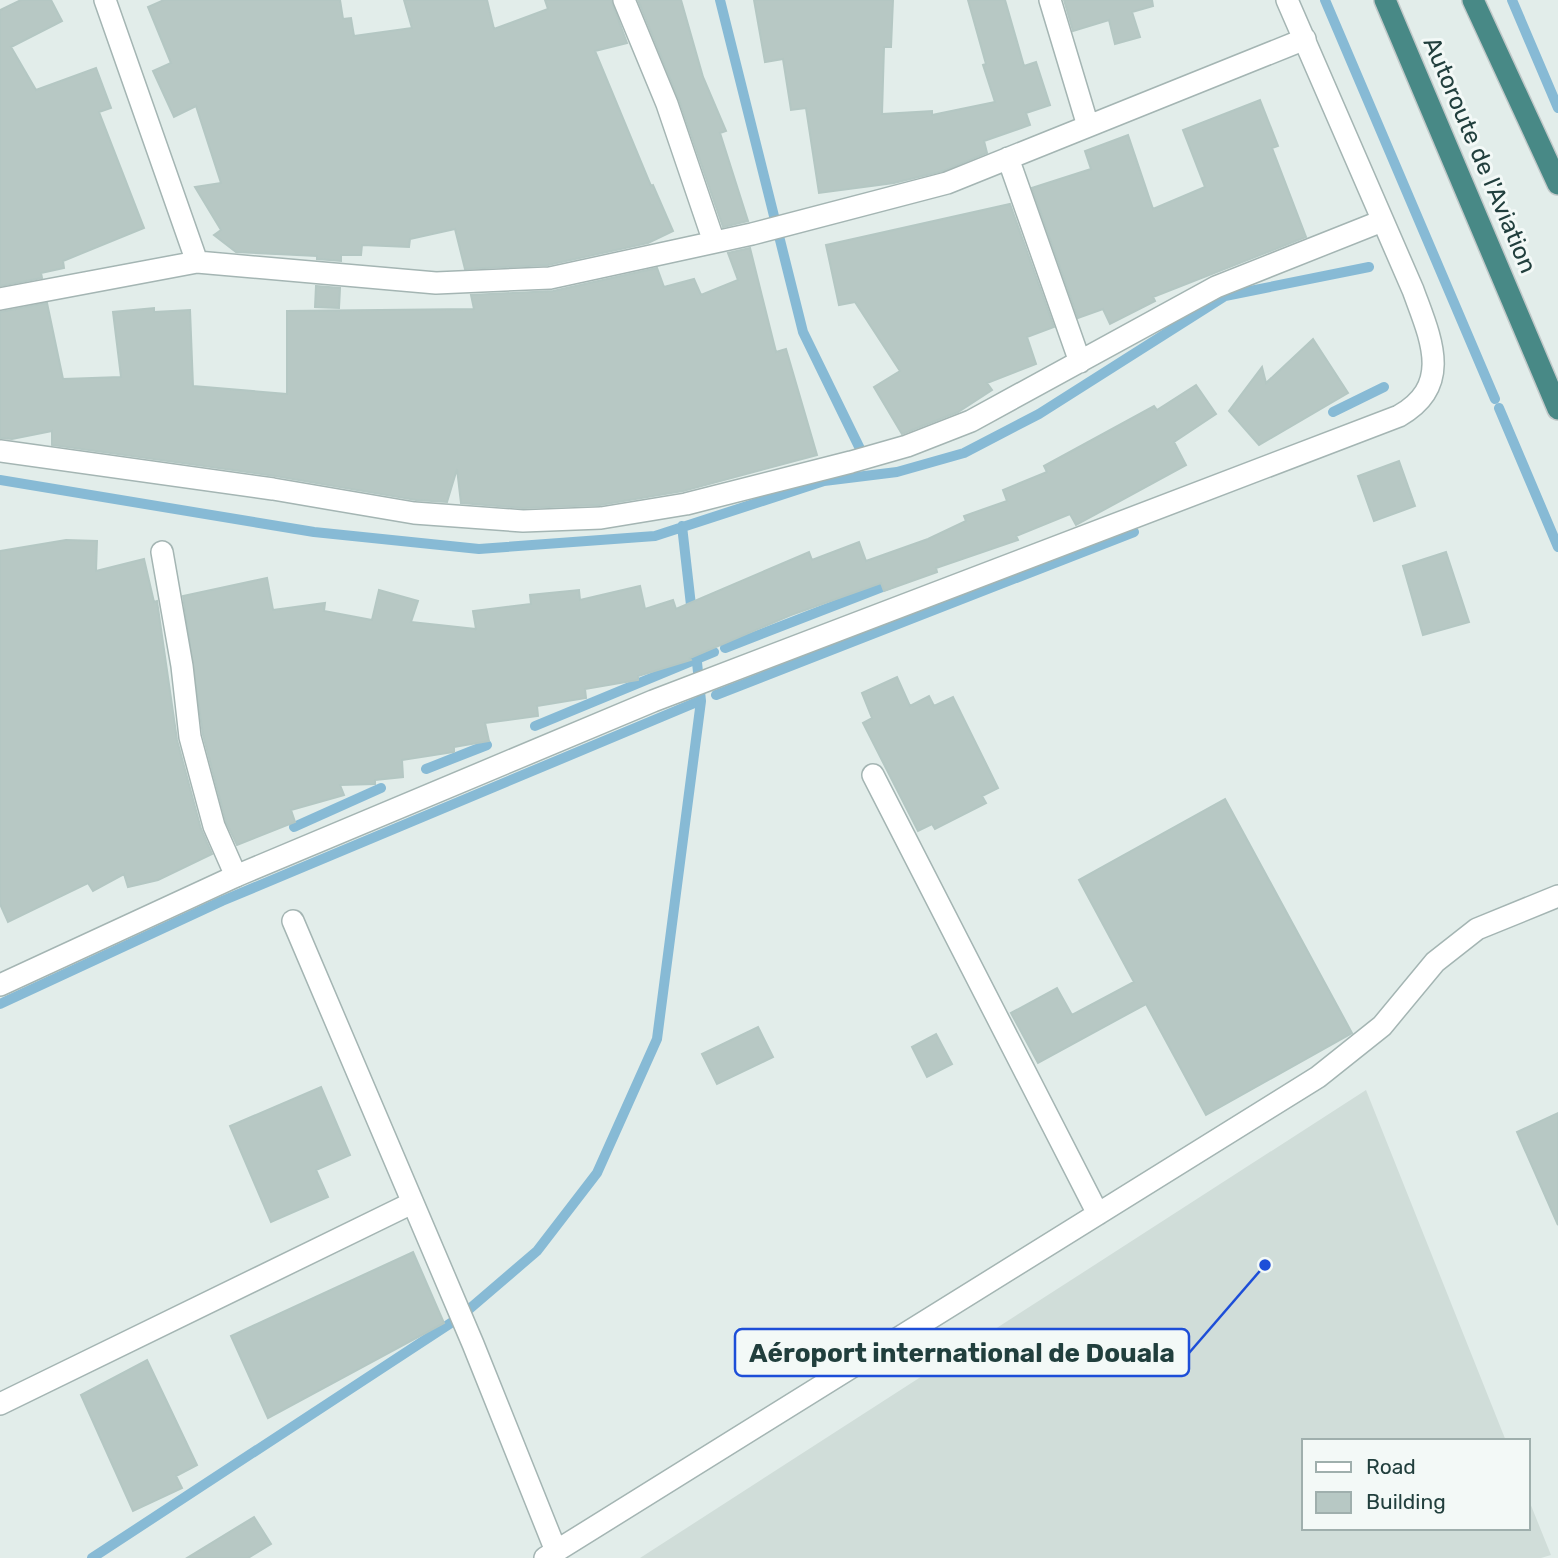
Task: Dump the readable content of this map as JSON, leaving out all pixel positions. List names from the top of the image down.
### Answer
{
  "streets": {
    "highway": ["Autoroute de l'Aviation"]
  },
  "places": ["Aéroport international de Douala"],
  "legend": ["Road", "Building"]
}
